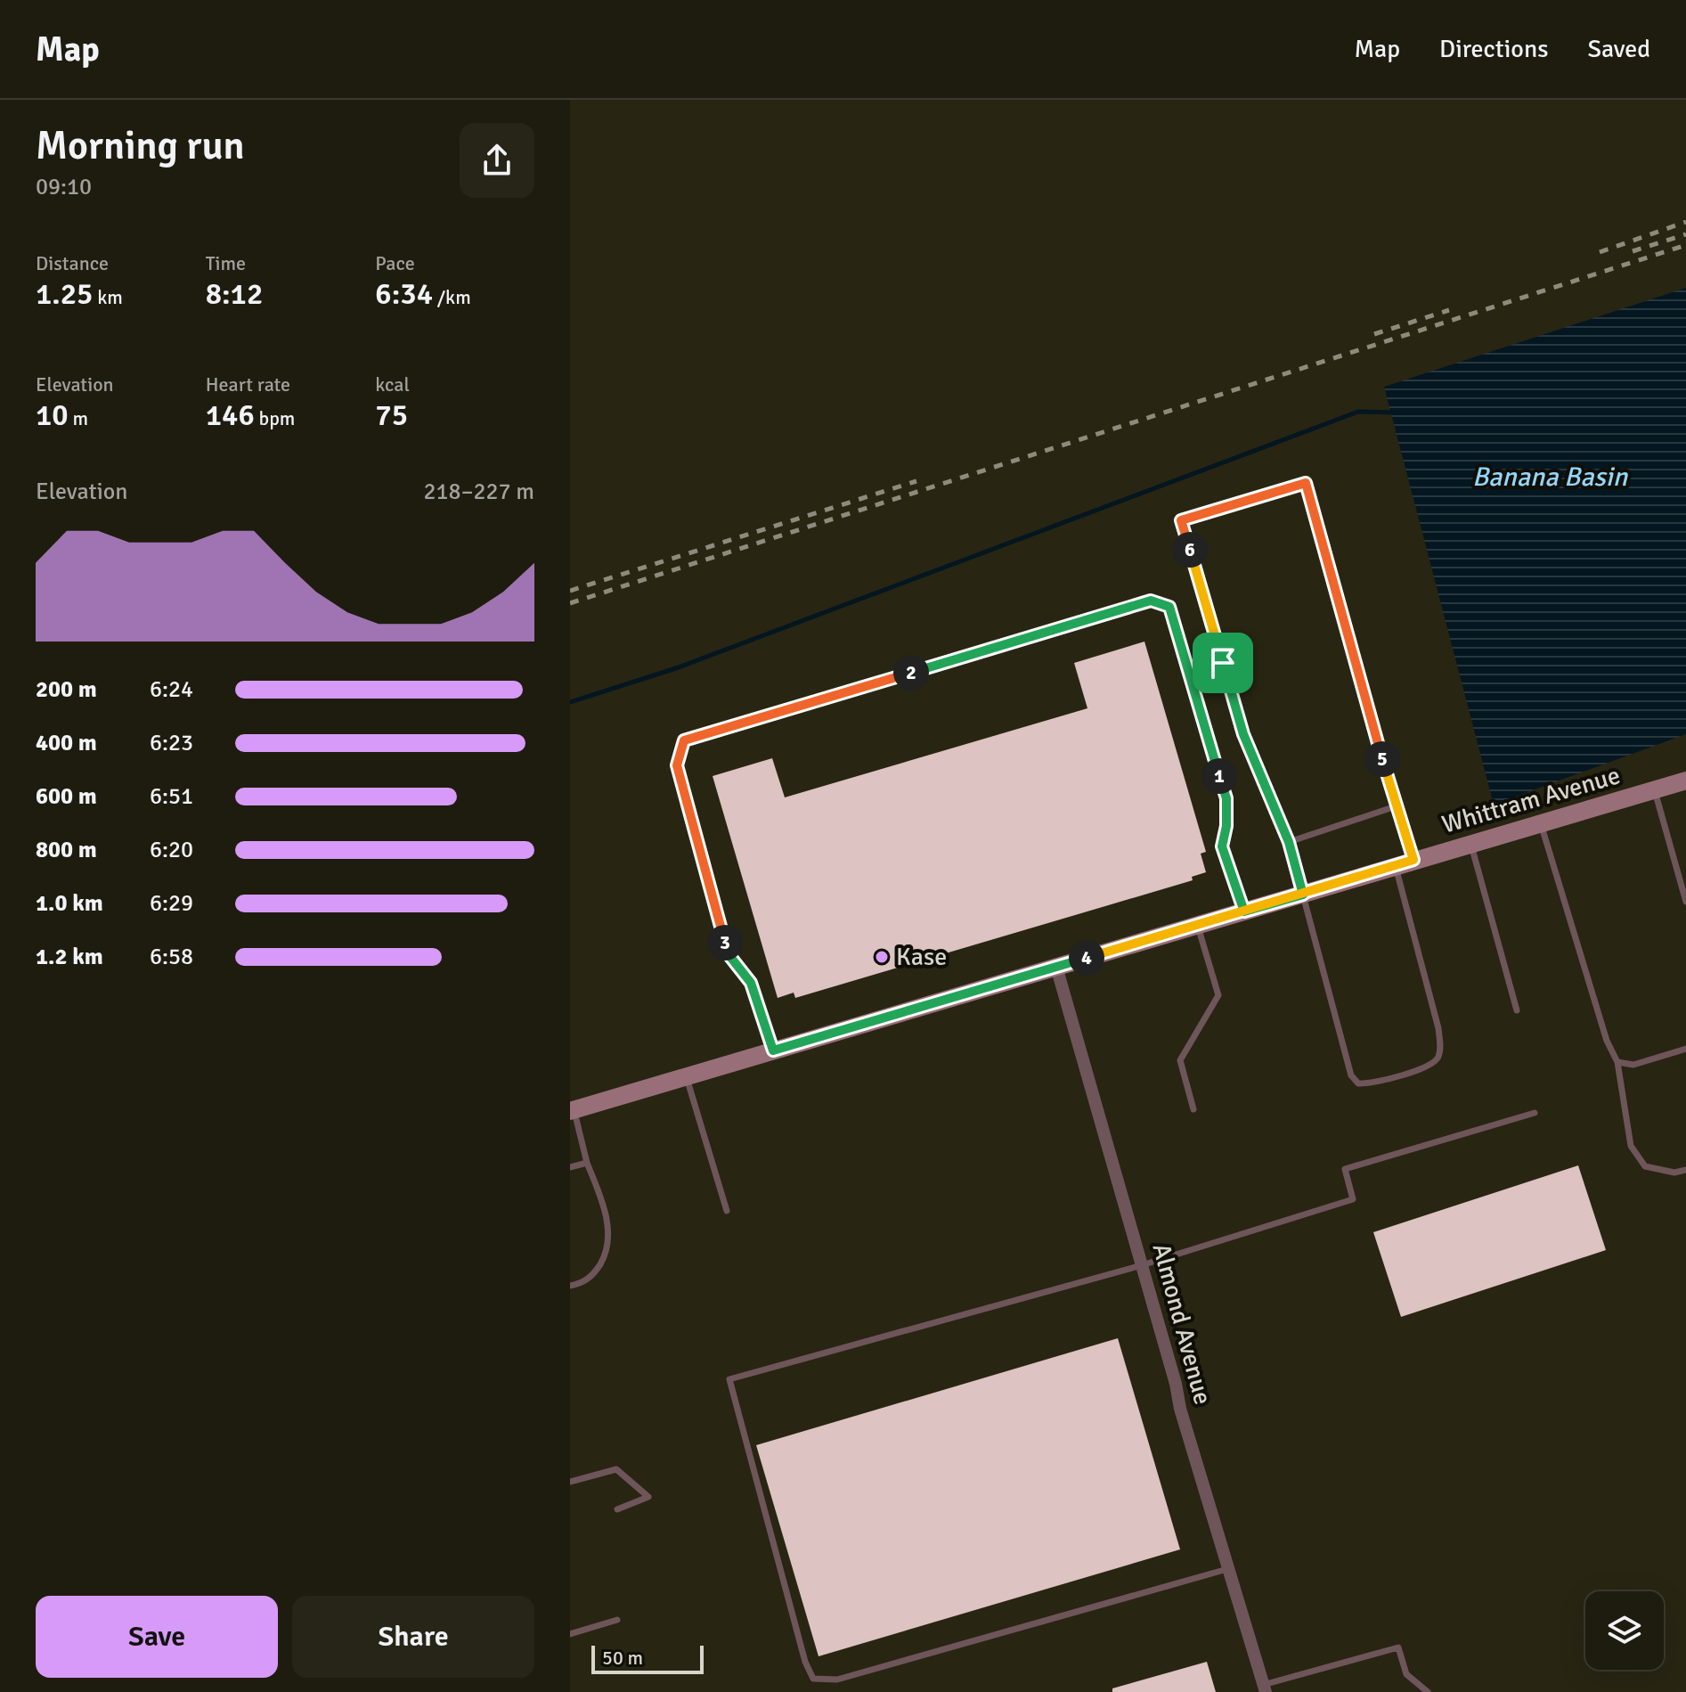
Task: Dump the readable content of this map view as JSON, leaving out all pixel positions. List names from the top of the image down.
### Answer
{
  "streets": {
    "street": ["Whittram Avenue", "Almond Avenue"]
  },
  "crossings": [
    ["Whittram Avenue", "Almond Avenue"]
  ],
  "water": ["Banana Basin"],
  "places": ["Kase"],
  "scale_bar": "50 m",
  "page": {
    "header": "Map",
    "nav": ["Map", "Directions", "Saved"],
    "heading": ["Morning run", "09:10"],
    "stats": [
      ["Distance", "1.25 km"],
      ["Time", "8:12"],
      ["Pace", "6:34 /km"],
      ["Elevation", "10 m"],
      ["Heart rate", "146 bpm"],
      ["kcal", "75"]
    ],
    "chart": ["Elevation", "218–227 m"],
    "pins": [
      "6",
      "2",
      "5",
      "1",
      "3",
      "4"
    ],
    "list": [
      {
        "name": "200 m",
        "note": "6:24"
      },
      {
        "name": "400 m",
        "note": "6:23"
      },
      {
        "name": "600 m",
        "note": "6:51"
      },
      {
        "name": "800 m",
        "note": "6:20"
      },
      {
        "name": "1.0 km",
        "note": "6:29"
      },
      {
        "name": "1.2 km",
        "note": "6:58"
      }
    ],
    "buttons": ["Save", "Share"],
    "scale": "50 m"
  }
}
